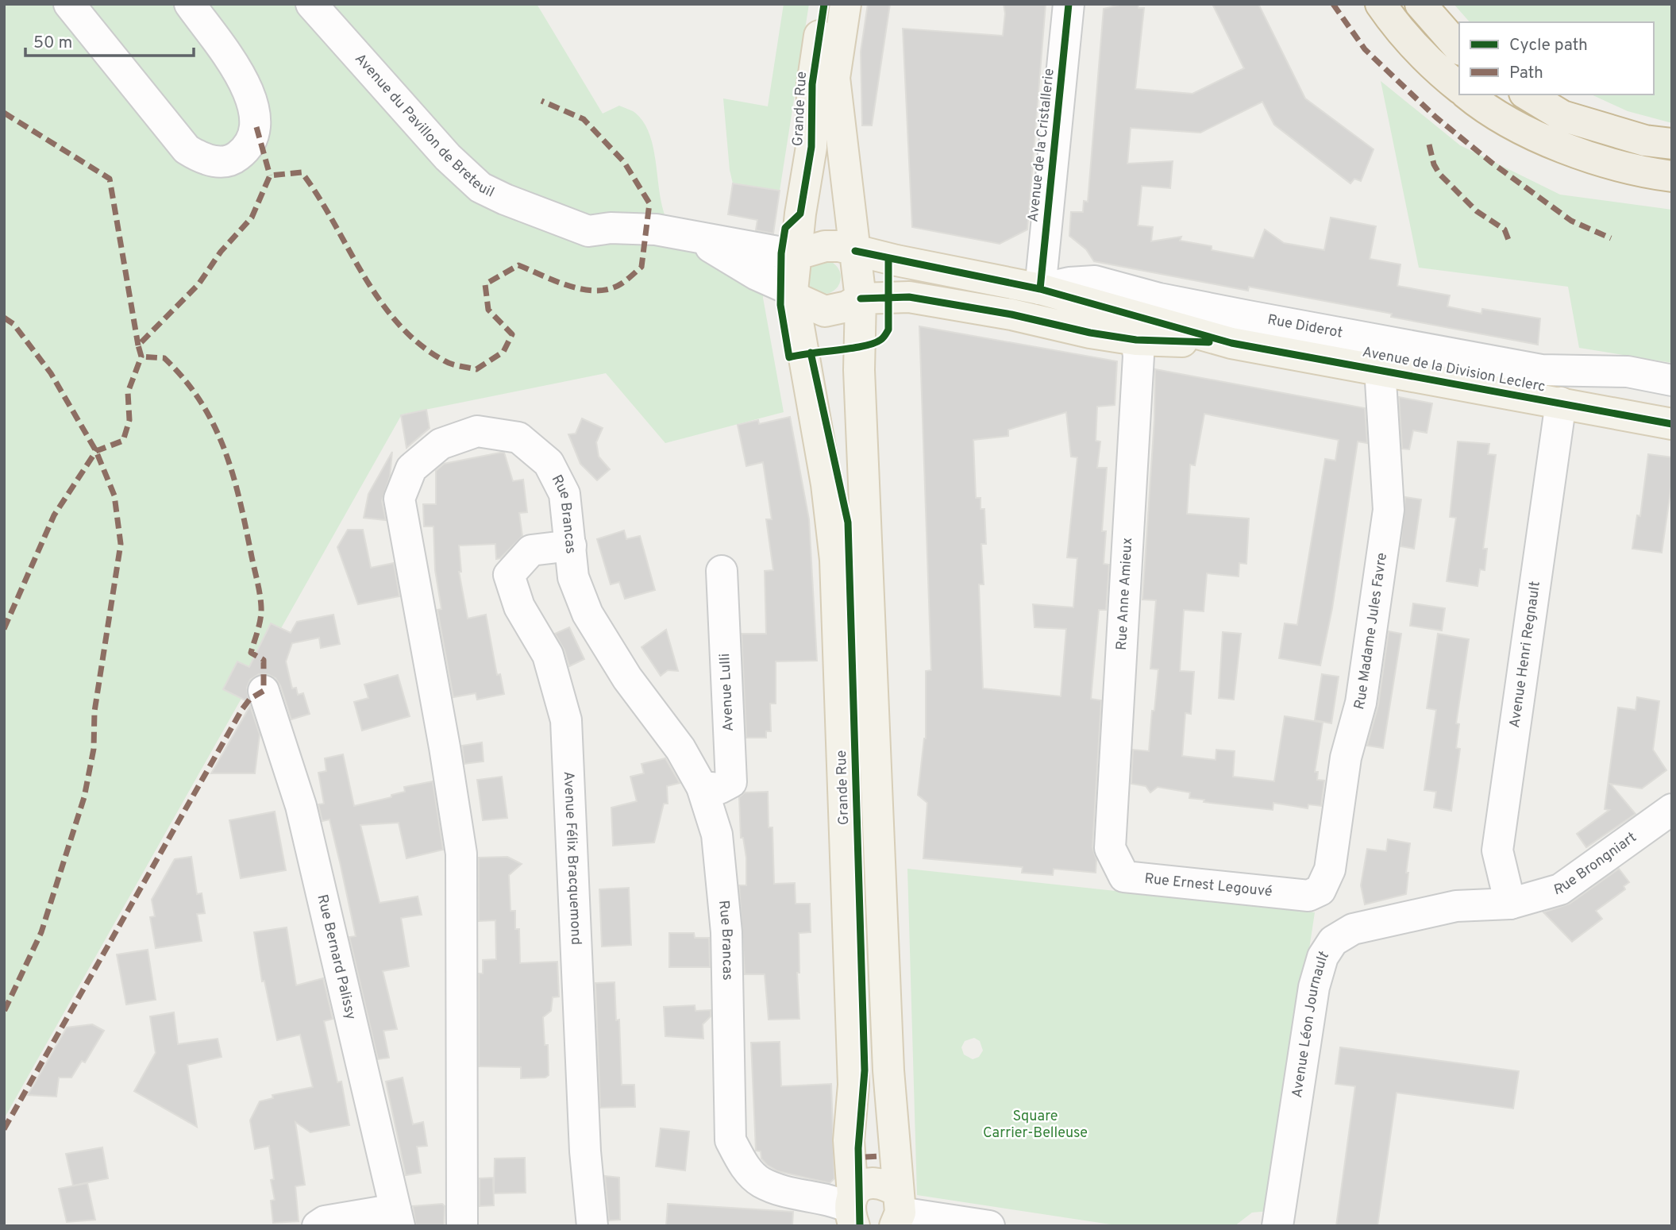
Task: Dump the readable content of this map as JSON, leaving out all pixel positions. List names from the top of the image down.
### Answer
{
  "streets": {
    "main road": ["Grande Rue", "Avenue de la Division Leclerc"],
    "street": [
      "Avenue du Pavillon de Breteuil",
      "Avenue de la Cristallerie",
      "Rue Diderot",
      "Rue Brancas",
      "Rue Anne Amieux",
      "Rue Madame Jules Favre",
      "Avenue Henri Regnault",
      "Avenue Lulli",
      "Avenue Félix Bracquemond",
      "Rue Brongniart",
      "Rue Ernest Legouvé",
      "Rue Bernard Palissy",
      "Avenue Léon Journault"
    ]
  },
  "crossings": [
    ["Grande Rue", "Avenue de la Division Leclerc"],
    ["Grande Rue", "Rue Brancas"],
    ["Avenue de la Cristallerie", "Rue Diderot"],
    ["Avenue de la Cristallerie", "Avenue de la Division Leclerc"],
    ["Rue Diderot", "Avenue de la Division Leclerc"],
    ["Avenue de la Division Leclerc", "Rue Anne Amieux"],
    ["Avenue de la Division Leclerc", "Rue Madame Jules Favre"],
    ["Avenue de la Division Leclerc", "Avenue Henri Regnault"],
    ["Rue Brancas", "Avenue Lulli"],
    ["Rue Brancas", "Avenue Félix Bracquemond"],
    ["Rue Anne Amieux", "Rue Ernest Legouvé"],
    ["Rue Madame Jules Favre", "Rue Ernest Legouvé"],
    ["Avenue Henri Regnault", "Rue Brongniart"],
    ["Avenue Henri Regnault", "Avenue Léon Journault"],
    ["Rue Brongniart", "Avenue Léon Journault"]
  ],
  "parks": ["Square Carrier-Belleuse"],
  "legend": ["Cycle path", "Path"],
  "scale_bar": "50 m"
}
